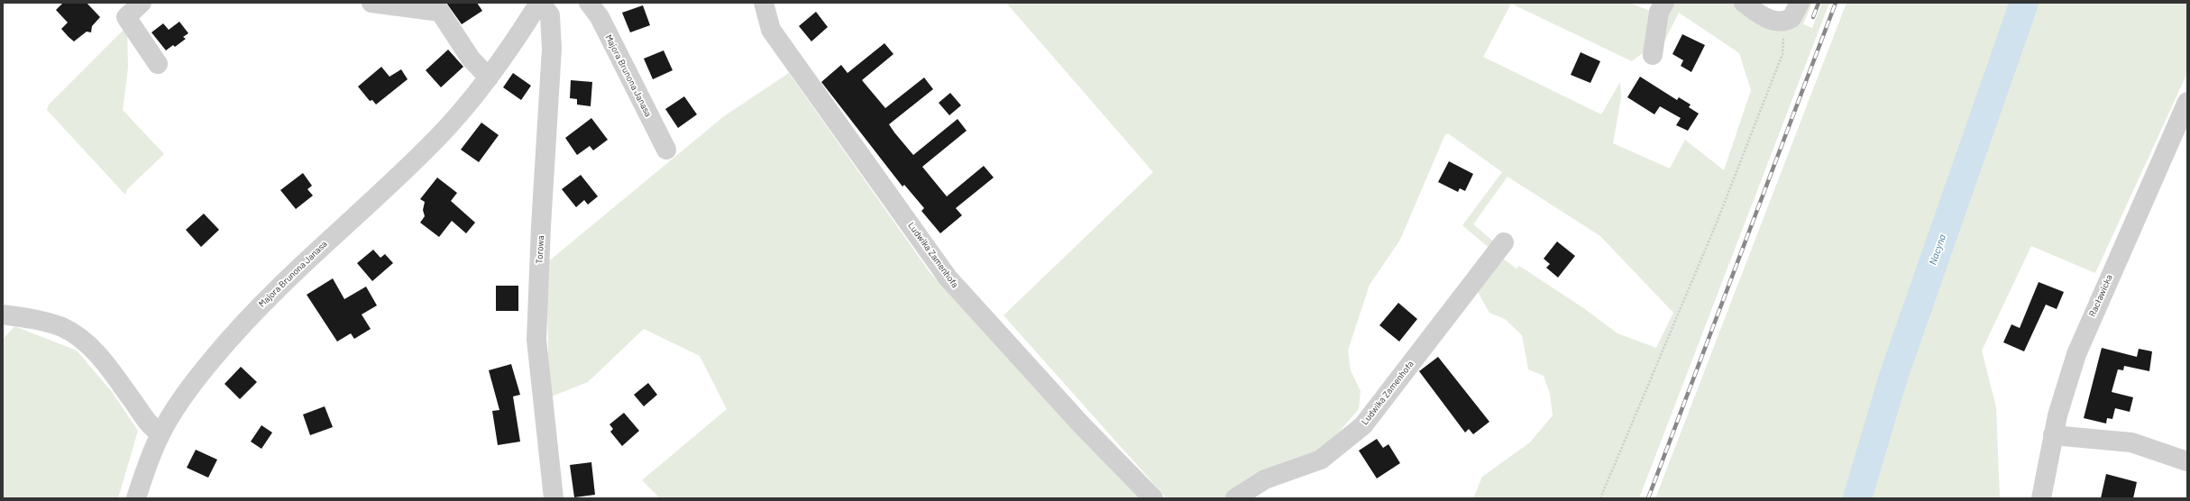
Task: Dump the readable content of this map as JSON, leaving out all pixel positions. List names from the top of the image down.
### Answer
{
  "streets": {
    "street": [
      "Majora Brunona Janasa",
      "Torowa",
      "Ludwika Zamenhofa",
      "Racławicka"
    ]
  },
  "crossings": [
    ["Majora Brunona Janasa", "Torowa"]
  ],
  "water": ["Nacyna"]
}
